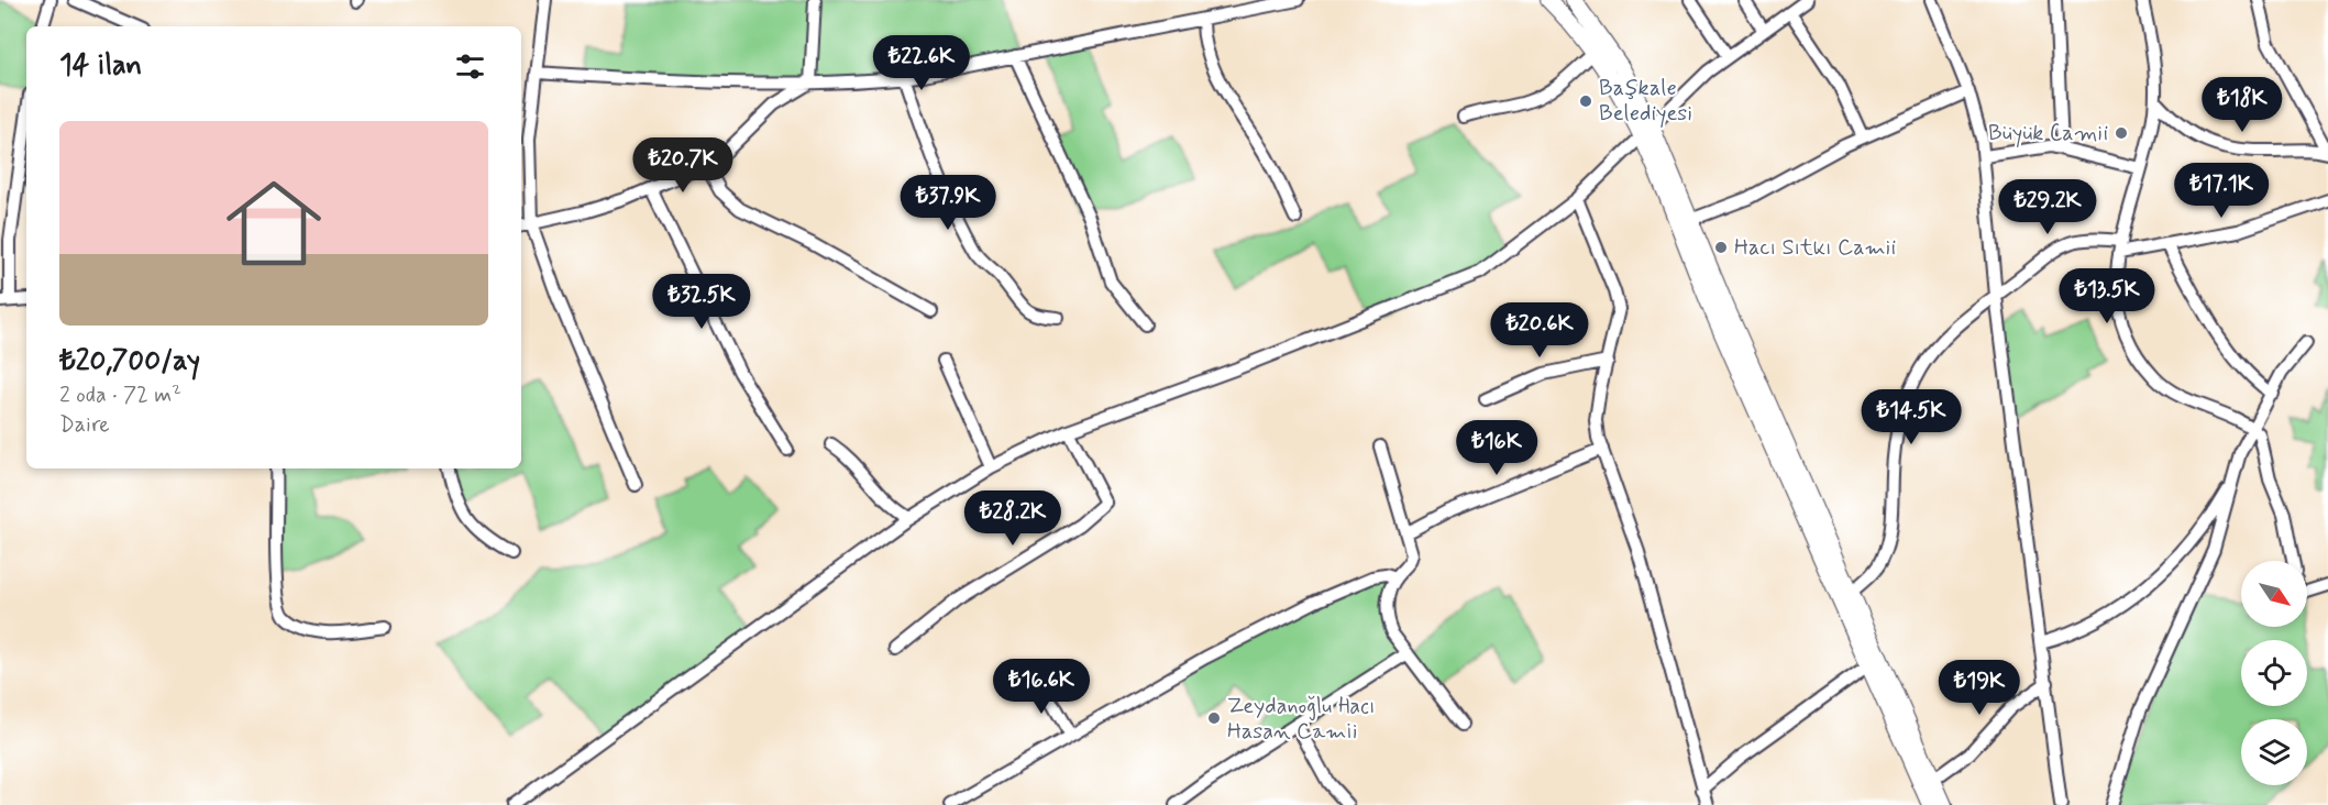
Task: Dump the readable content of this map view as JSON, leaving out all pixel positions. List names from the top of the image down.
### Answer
{
  "places": [
    "Başkale Belediyesi",
    "Büyük Camii",
    "Hacı Sıtkı Camii",
    "Zeydanoğlu Hacı Hasan Camii"
  ],
  "north": "bottom right",
  "page": {
    "heading": "14 ilan",
    "price": [
      "₺22.6K",
      "₺18K",
      "₺20.7K",
      "₺17.1K",
      "₺37.9K",
      "₺29.2K",
      "₺13.5K",
      "₺32.5K",
      "₺20.6K",
      "₺14.5K",
      "₺16K",
      "₺28.2K",
      "₺16.6K",
      "₺19K"
    ],
    "list": [
      {
        "name": "₺20,700/ay",
        "note": "2 oda · 72 m² · Daire"
      }
    ]
  }
}
